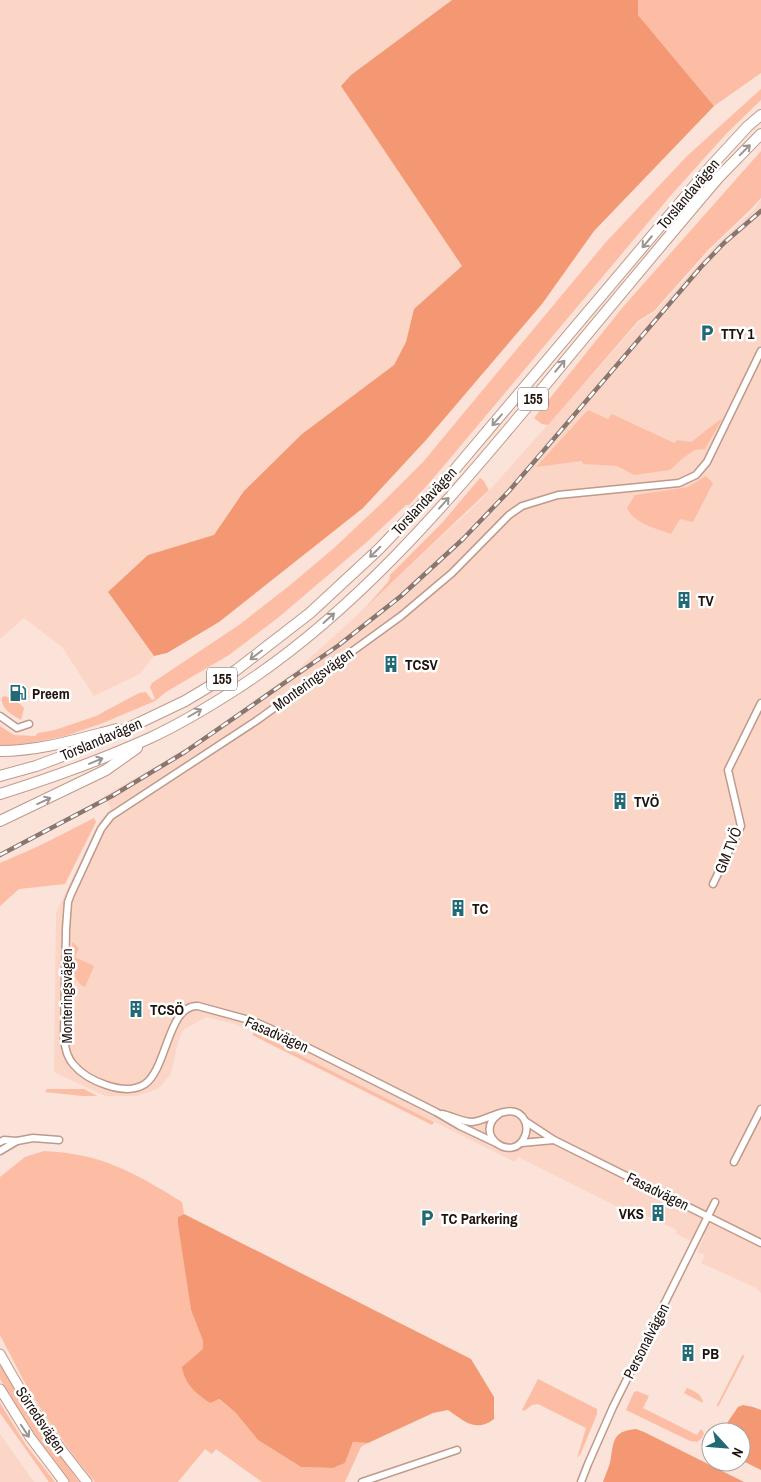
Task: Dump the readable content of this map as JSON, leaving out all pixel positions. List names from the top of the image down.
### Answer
{
  "streets": {
    "main road": ["Torslandavägen", "155"],
    "street": [
      "Monteringsvägen",
      "GM TVÖ",
      "Fasadvägen",
      "Personalvägen",
      "Sörredsvägen"
    ]
  },
  "crossings": [
    ["Monteringsvägen", "Fasadvägen"],
    ["Fasadvägen", "Personalvägen"]
  ],
  "places": {
    "parking": ["TTY 1", "TC Parkering"],
    "building": [
      "TV",
      "TCSV",
      "TVÖ",
      "TC",
      "TCSÖ",
      "VKS",
      "PB"
    ],
    "fuel station": ["Preem"]
  },
  "north": "bottom right"
}
